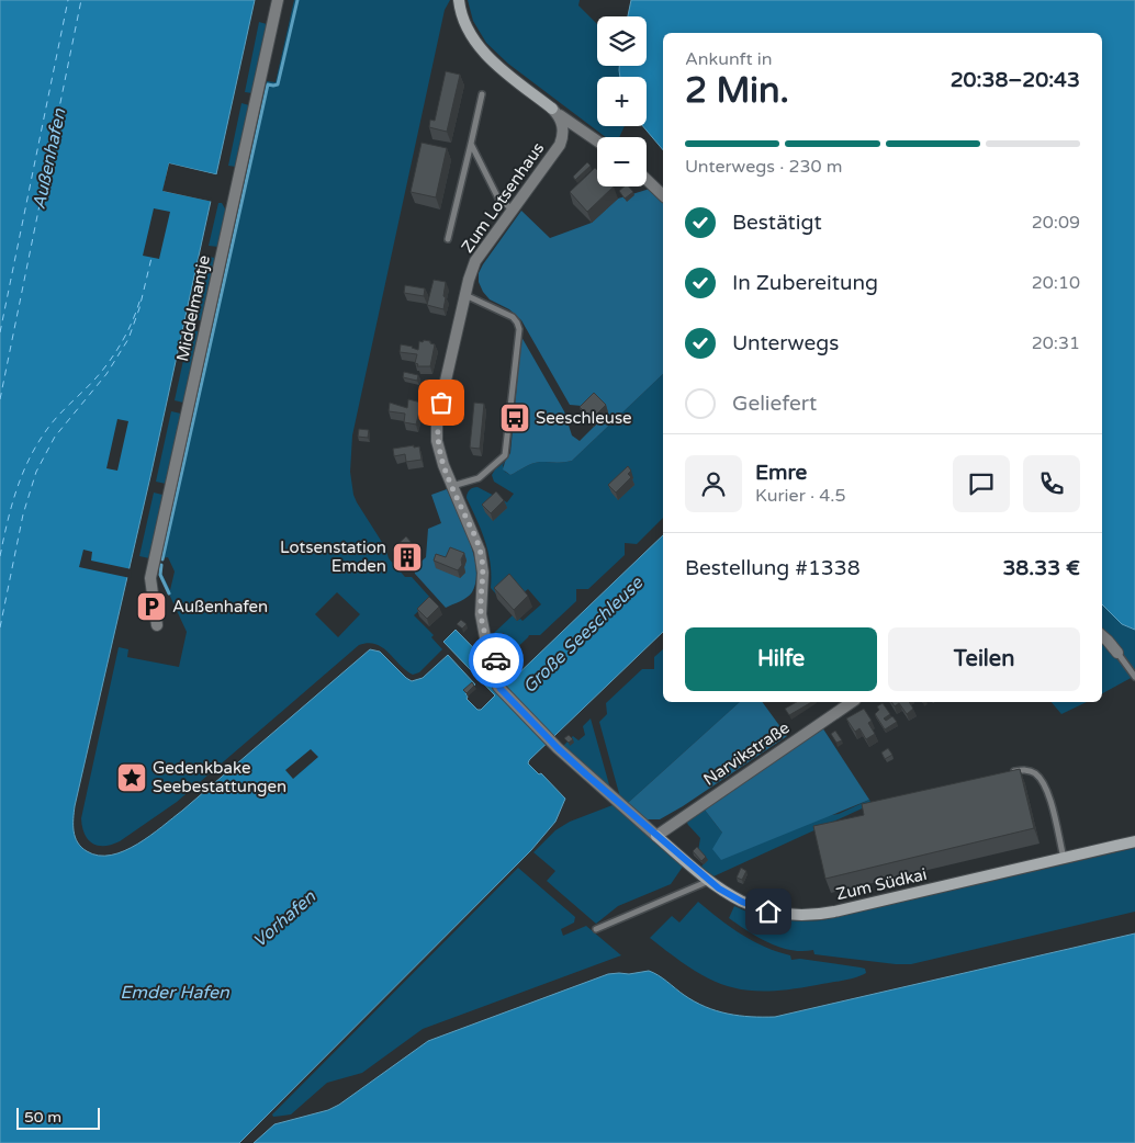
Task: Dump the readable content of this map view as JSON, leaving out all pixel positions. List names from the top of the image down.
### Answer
{
  "streets": {
    "street": [
      "Zum Lotsenhaus",
      "Middelmantje",
      "Narvikstraße",
      "Zum Südkai"
    ]
  },
  "crossings": [
    ["Zum Lotsenhaus", "Narvikstraße"],
    ["Zum Lotsenhaus", "Zum Südkai"],
    ["Narvikstraße", "Zum Südkai"]
  ],
  "water": [
    "Außenhafen",
    "Große Seeschleuse",
    "Vorhafen",
    "Emder Hafen"
  ],
  "places": {
    "bus stop": ["Seeschleuse"],
    "building": ["Lotsenstation Emden"],
    "parking": ["Außenhafen"],
    "place": ["Gedenkbake Seebestattungen"]
  },
  "scale_bar": "50 m",
  "page": {
    "map_buttons": ["+", "−"],
    "heading": ["2 Min.", "Ankunft in", "20:38–20:43"],
    "panel": [
      "Emre",
      "Kurier · 4.5",
      "Bestellung #1338",
      "38.33 €"
    ],
    "bar": "Unterwegs · 230 m",
    "list": [
      ["Bestätigt", "20:09"],
      ["In Zubereitung", "20:10"],
      ["Unterwegs", "20:31"],
      "Geliefert"
    ],
    "buttons": ["Hilfe", "Teilen"],
    "scale": "50 m"
  }
}
